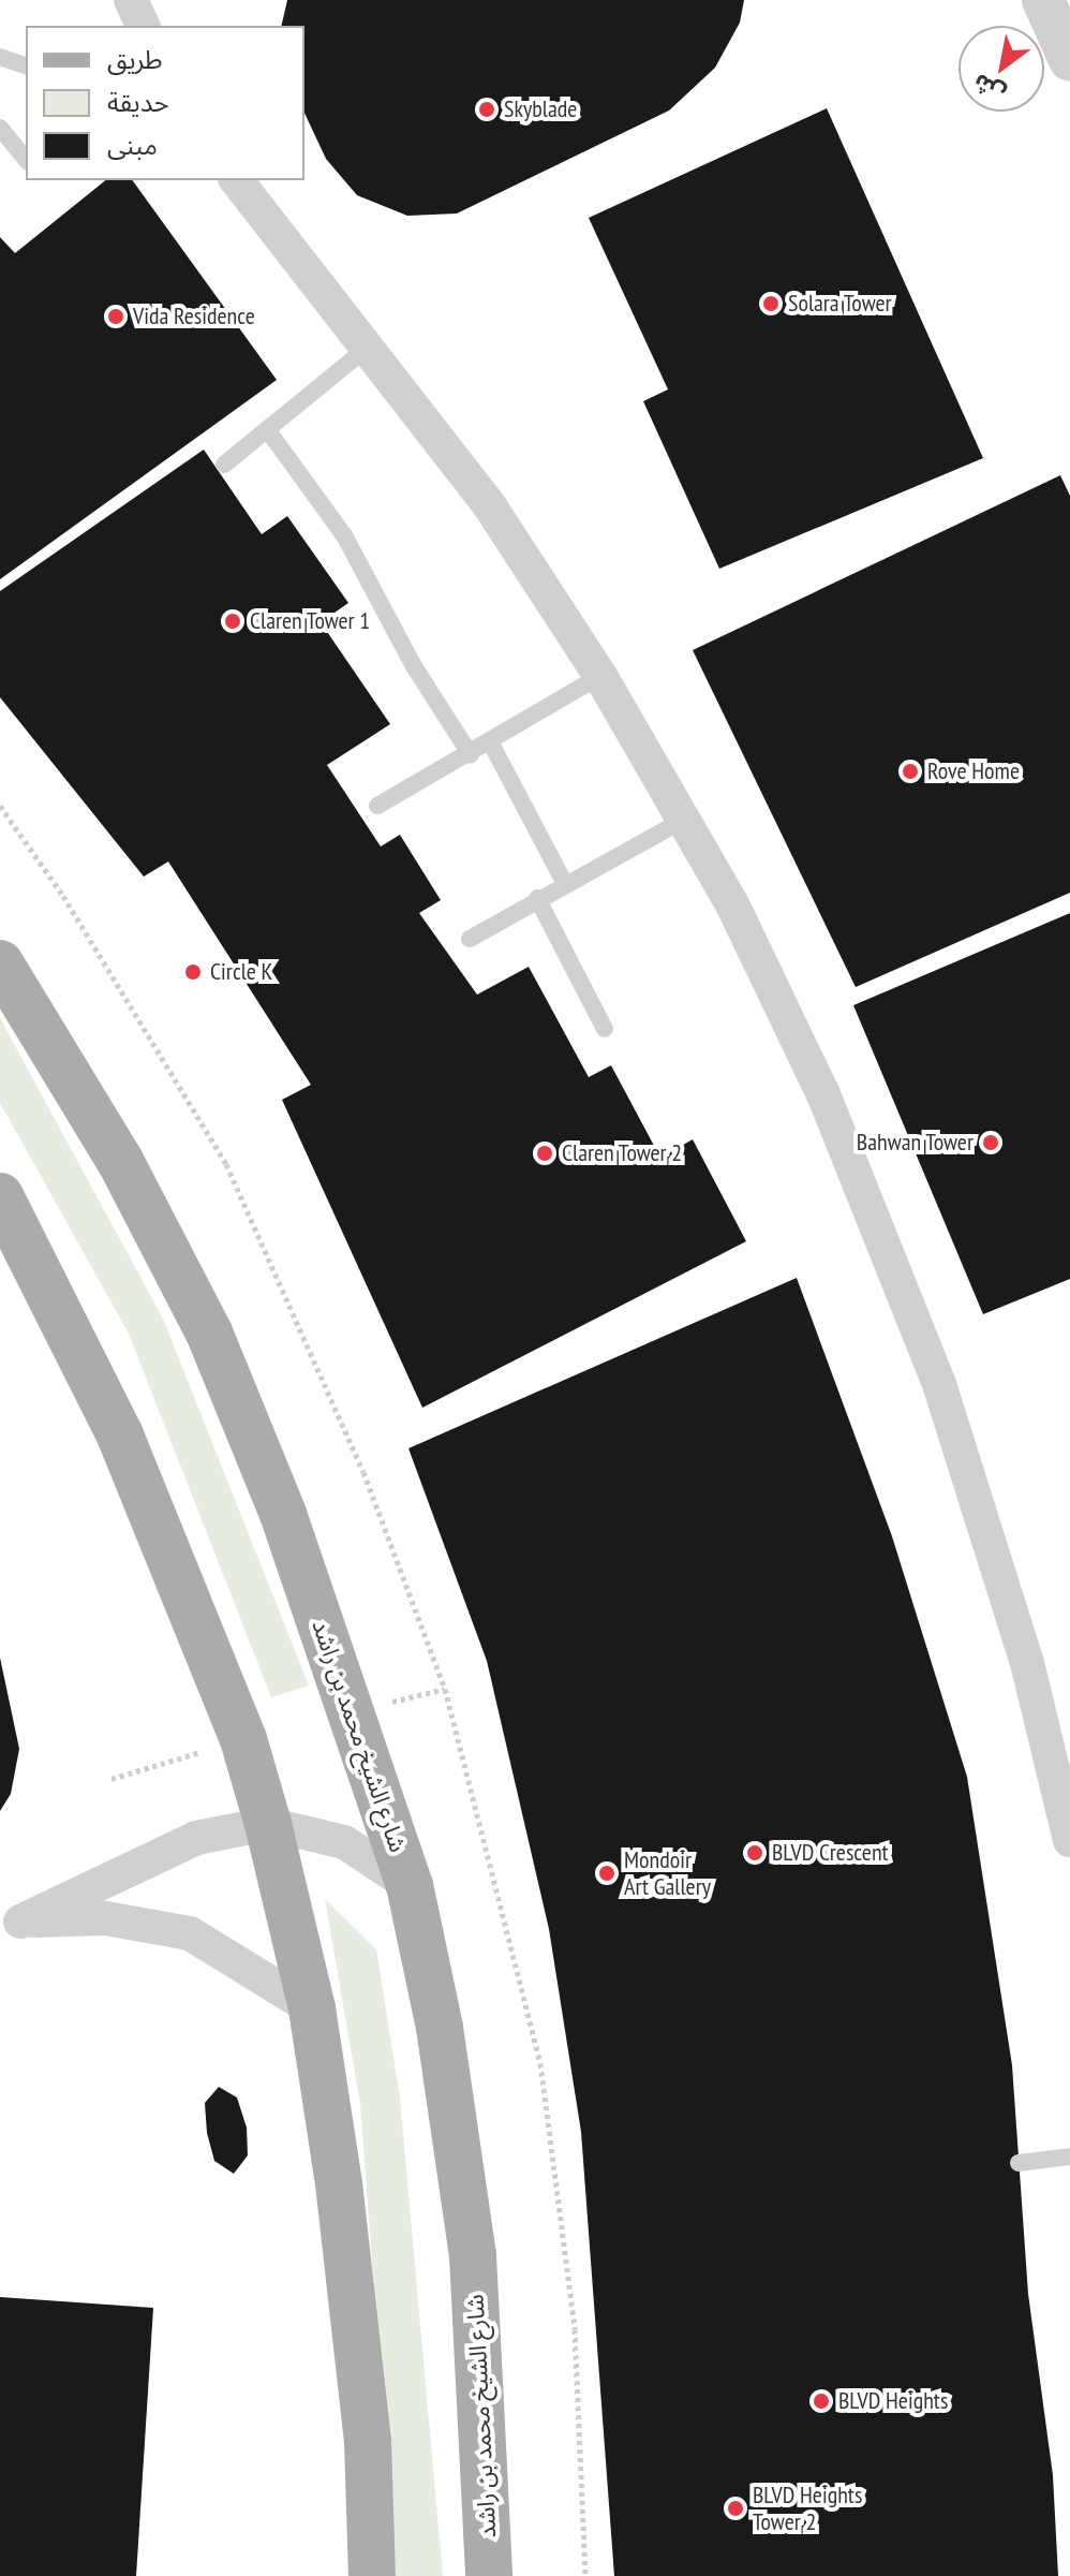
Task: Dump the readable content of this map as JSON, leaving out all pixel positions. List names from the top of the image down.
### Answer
{
  "streets": {
    "main road": ["شارع الشيخ محمد بن راشد"]
  },
  "places": [
    "Skyblade",
    "Solara Tower",
    "Vida Residence",
    "Claren Tower 1",
    "Rove Home",
    "Circle K",
    "Bahwan Tower",
    "Claren Tower 2",
    "BLVD Crescent",
    "Mondoir Art Gallery",
    "BLVD Heights",
    "BLVD Heights Tower 2"
  ],
  "legend": ["طريق", "حديقة", "مبنى"],
  "north": "bottom left"
}
